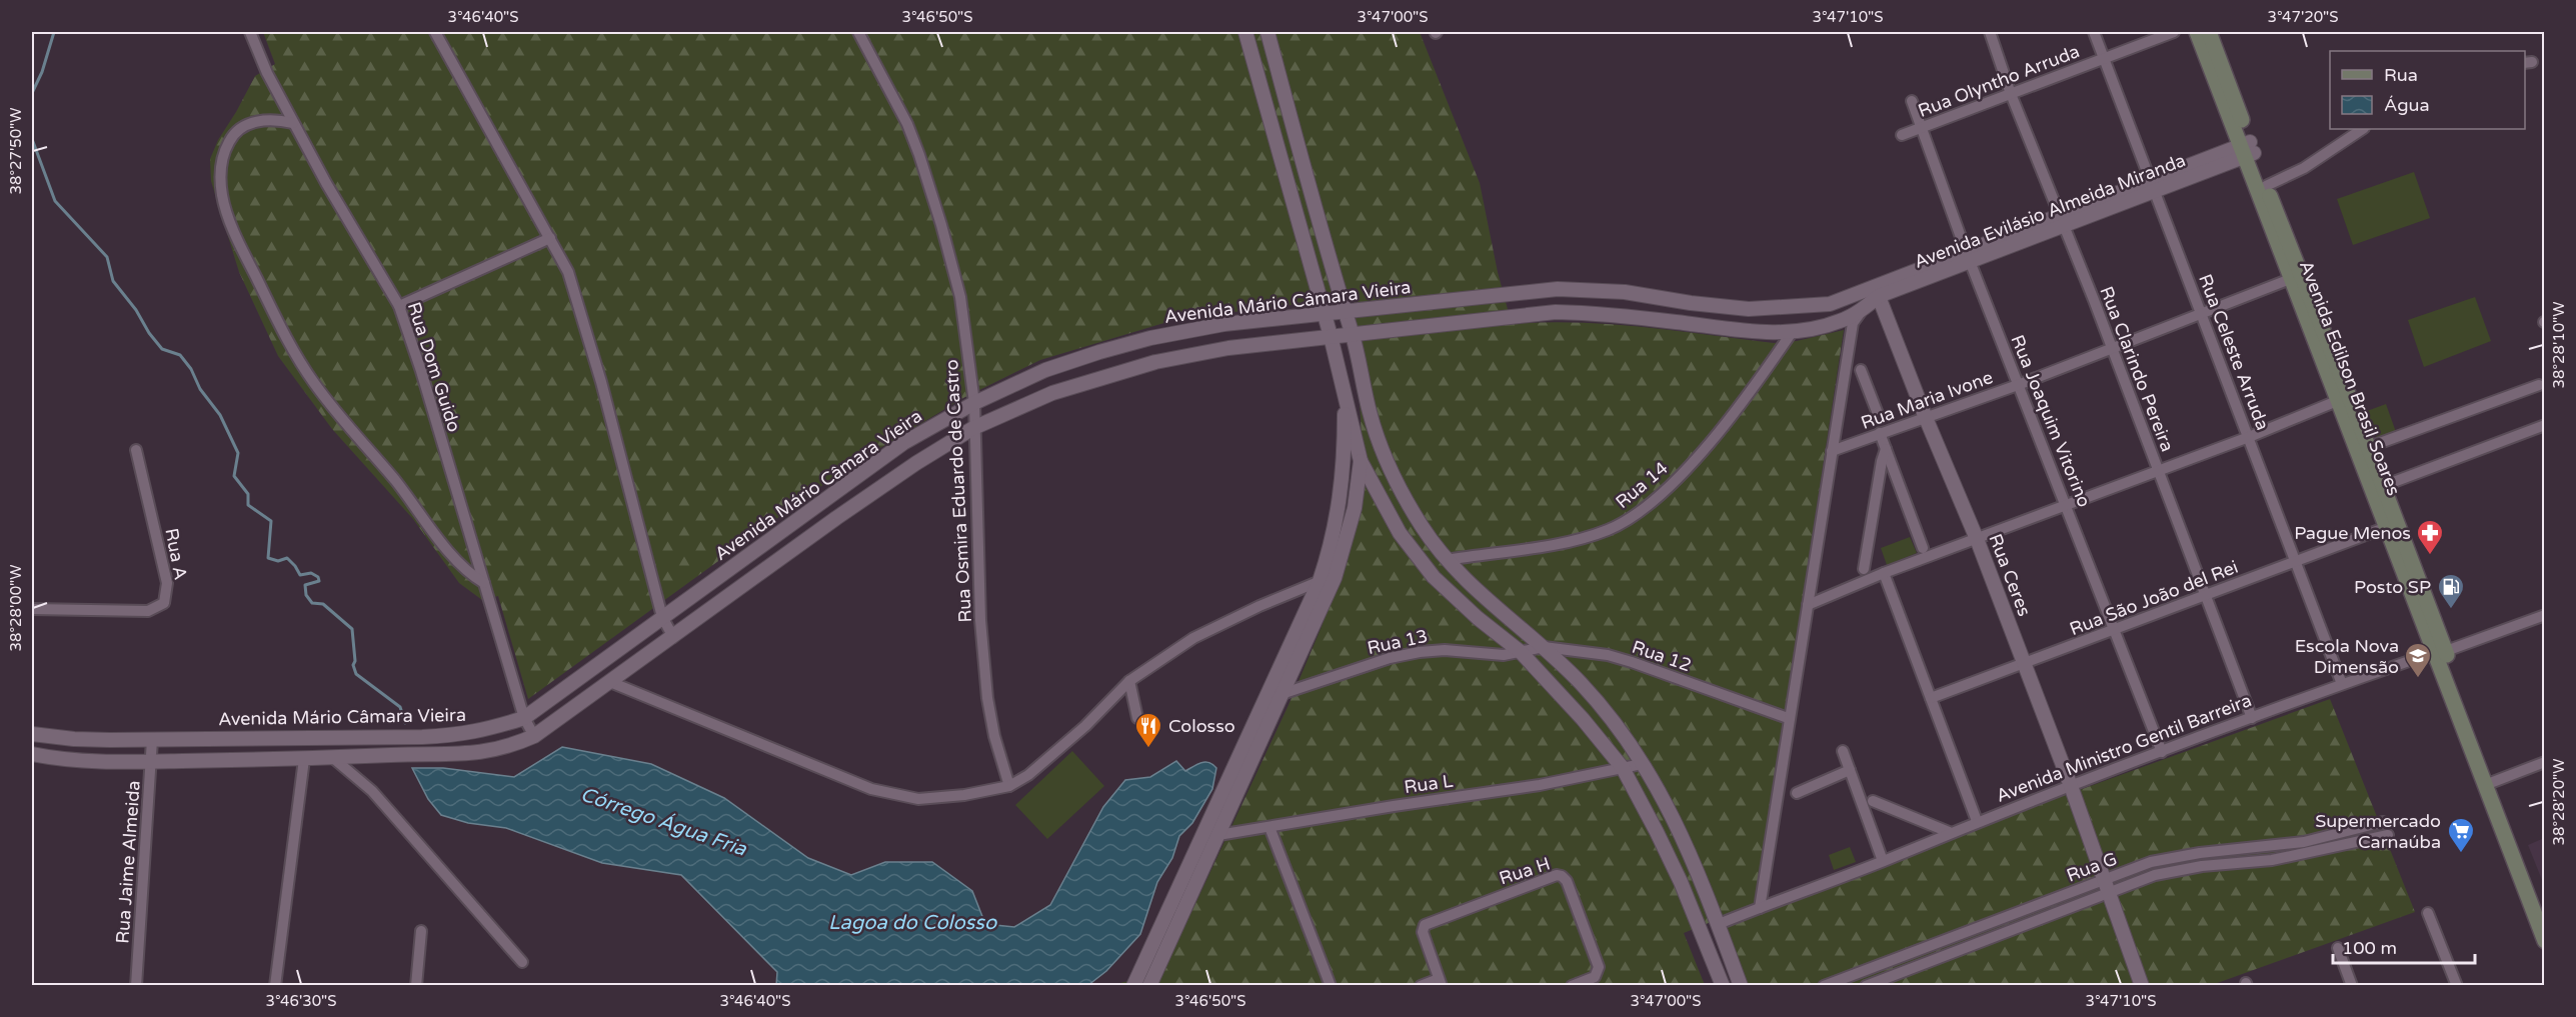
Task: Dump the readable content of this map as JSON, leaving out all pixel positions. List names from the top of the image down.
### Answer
{
  "streets": {
    "main road": ["Avenida Edilson Brasil Soares"],
    "street": [
      "Rua Olyntho Arruda",
      "Avenida Evilásio Almeida Miranda",
      "Avenida Mário Câmara Vieira",
      "Rua Celeste Arruda",
      "Rua Dom Guido",
      "Rua Clarindo Pereira",
      "Rua Maria Ivone",
      "Rua Joaquim Vitorino",
      "Rua 14",
      "Rua Osmira Eduardo de Castro",
      "Rua A",
      "Rua Ceres",
      "Rua São João del Rei",
      "Rua 13",
      "Rua 12",
      "Avenida Ministro Gentil Barreira",
      "Rua L",
      "Rua Jaime Almeida",
      "Rua G",
      "Rua H"
    ]
  },
  "crossings": [
    ["Rua Olyntho Arruda", "Rua Celeste Arruda"],
    ["Rua Olyntho Arruda", "Rua Clarindo Pereira"],
    ["Rua Olyntho Arruda", "Rua Joaquim Vitorino"],
    ["Avenida Evilásio Almeida Miranda", "Avenida Mário Câmara Vieira"],
    ["Avenida Evilásio Almeida Miranda", "Rua Celeste Arruda"],
    ["Avenida Evilásio Almeida Miranda", "Rua Clarindo Pereira"],
    ["Avenida Evilásio Almeida Miranda", "Avenida Edilson Brasil Soares"],
    ["Avenida Evilásio Almeida Miranda", "Rua Joaquim Vitorino"],
    ["Avenida Evilásio Almeida Miranda", "Rua Ceres"],
    ["Avenida Mário Câmara Vieira", "Rua Dom Guido"],
    ["Avenida Mário Câmara Vieira", "Rua 14"],
    ["Avenida Mário Câmara Vieira", "Rua Osmira Eduardo de Castro"],
    ["Avenida Mário Câmara Vieira", "Rua Ceres"],
    ["Avenida Mário Câmara Vieira", "Rua Jaime Almeida"],
    ["Rua Celeste Arruda", "Rua Maria Ivone"],
    ["Rua Celeste Arruda", "Rua São João del Rei"],
    ["Rua Celeste Arruda", "Avenida Ministro Gentil Barreira"],
    ["Rua Clarindo Pereira", "Rua Maria Ivone"],
    ["Rua Clarindo Pereira", "Rua São João del Rei"],
    ["Rua Clarindo Pereira", "Avenida Ministro Gentil Barreira"],
    ["Avenida Edilson Brasil Soares", "Rua Maria Ivone"],
    ["Avenida Edilson Brasil Soares", "Rua São João del Rei"],
    ["Avenida Edilson Brasil Soares", "Avenida Ministro Gentil Barreira"],
    ["Rua Maria Ivone", "Rua Joaquim Vitorino"],
    ["Rua Maria Ivone", "Rua Ceres"],
    ["Rua Joaquim Vitorino", "Rua São João del Rei"],
    ["Rua Joaquim Vitorino", "Avenida Ministro Gentil Barreira"],
    ["Rua Ceres", "Rua São João del Rei"],
    ["Rua Ceres", "Avenida Ministro Gentil Barreira"],
    ["Rua Ceres", "Rua G"],
    ["Rua 13", "Rua 12"]
  ],
  "water": ["Córrego Água Fria", "Lagoa do Colosso"],
  "places": {
    "pharmacy": ["Pague Menos"],
    "fuel station": ["Posto SP"],
    "school or university": ["Escola Nova Dimensão"],
    "restaurant": ["Colosso"],
    "supermarket": ["Supermercado Carnaúba"]
  },
  "legend": ["Rua", "Água"],
  "scale_bar": "100 m",
  "coordinates": [
    "3°46'40\"S",
    "3°46'50\"S",
    "3°47'00\"S",
    "3°47'10\"S",
    "3°47'20\"S",
    "38°27'50\"W",
    "38°28'10\"W",
    "38°28'00\"W",
    "38°28'20\"W",
    "3°46'30\"S"
  ]
}
